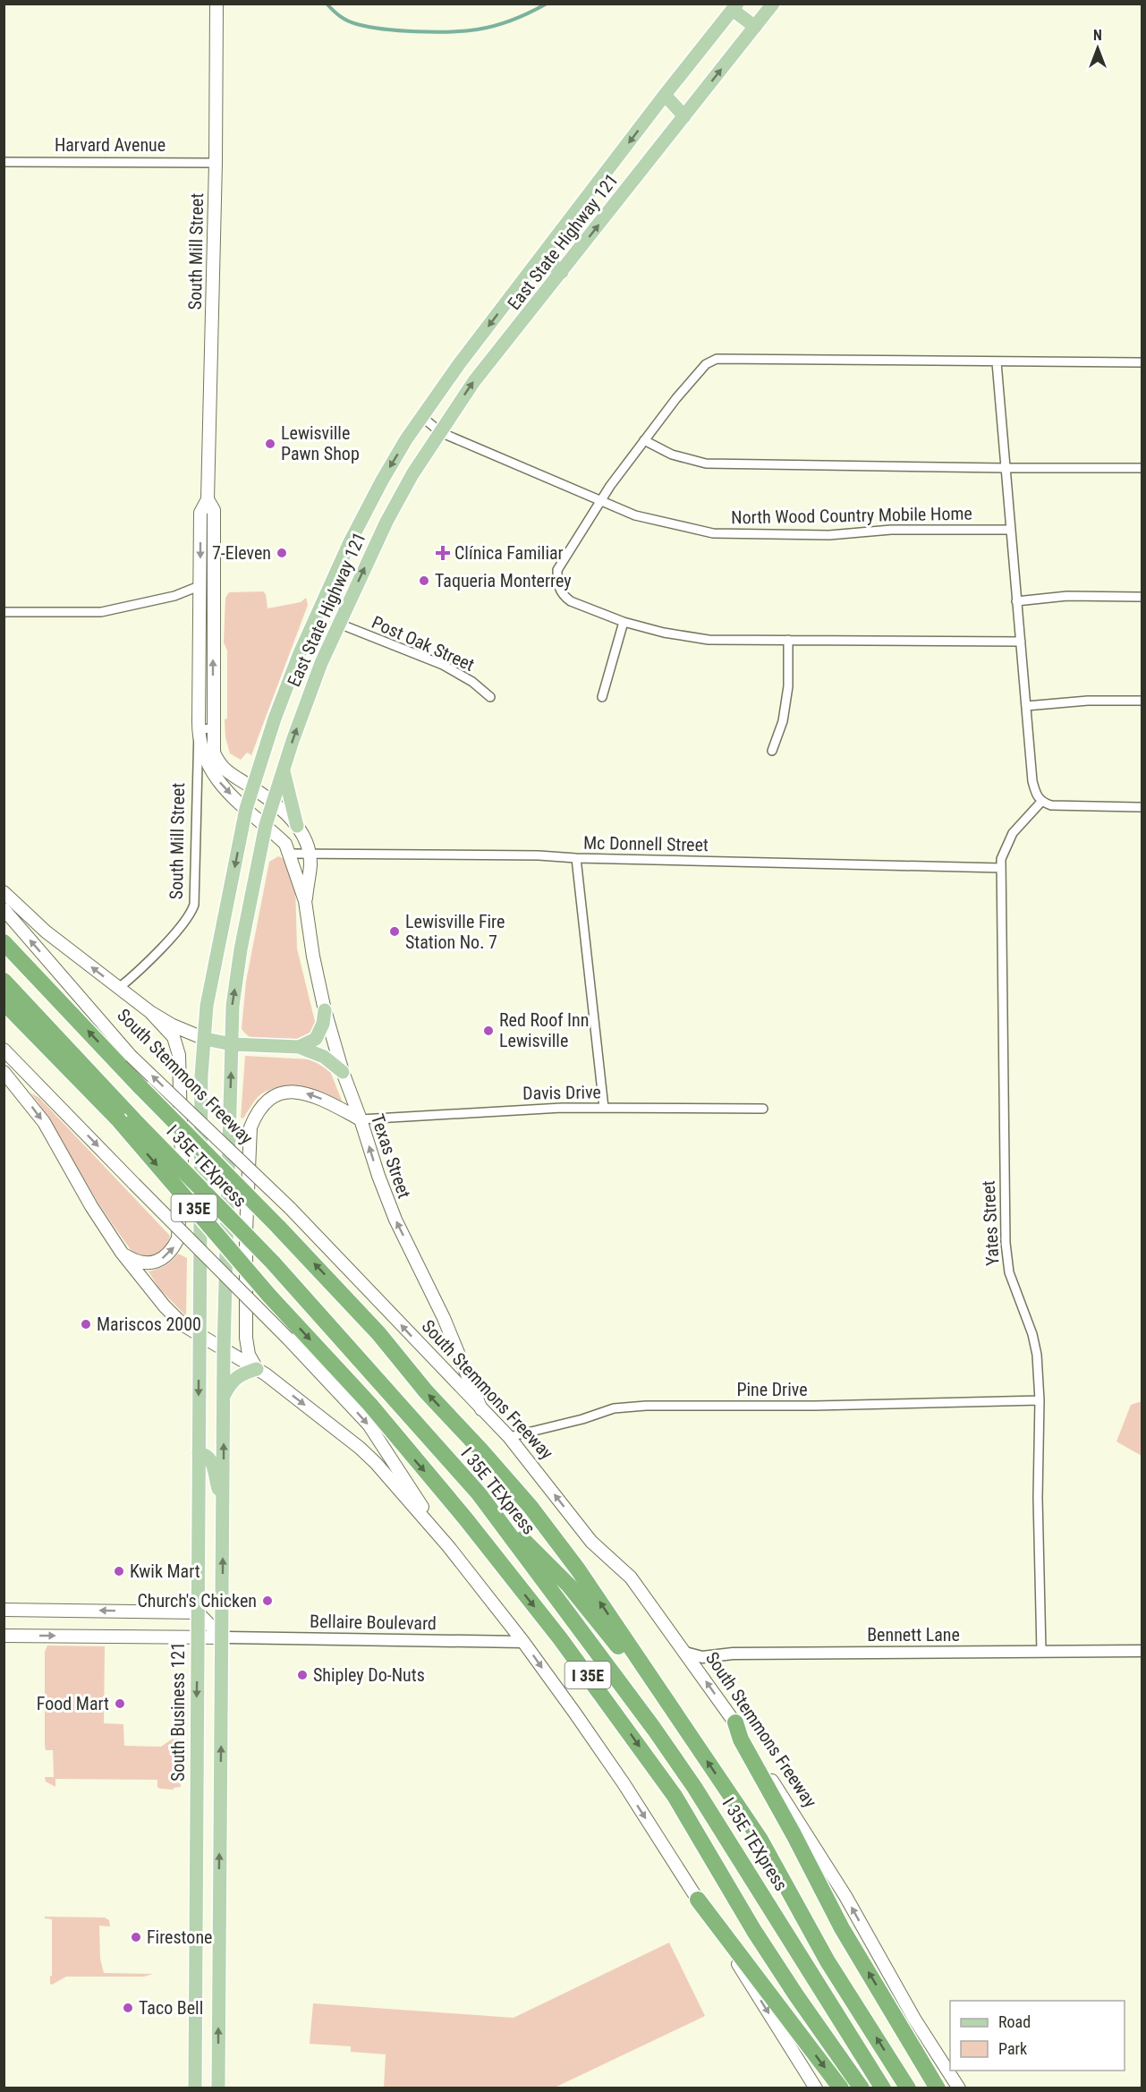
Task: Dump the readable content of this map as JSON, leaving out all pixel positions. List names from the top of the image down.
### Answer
{
  "streets": {
    "highway": ["South Stemmons Freeway", "I 35E TEXpress", "I 35E"],
    "main road": [
      "East State Highway 121",
      "South Mill Street",
      "Texas Street",
      "Bellaire Boulevard",
      "South Business 121"
    ],
    "street": [
      "Harvard Avenue",
      "North Wood Country Mobile Home",
      "Post Oak Street",
      "Mc Donnell Street",
      "Davis Drive",
      "Yates Street",
      "Pine Drive",
      "Bennett Lane"
    ]
  },
  "crossings": [
    ["Harvard Avenue", "South Mill Street"],
    ["East State Highway 121", "South Mill Street"],
    ["East State Highway 121", "North Wood Country Mobile Home"],
    ["East State Highway 121", "Post Oak Street"],
    ["East State Highway 121", "South Stemmons Freeway"],
    ["East State Highway 121", "Texas Street"],
    ["East State Highway 121", "South Business 121"],
    ["South Mill Street", "South Stemmons Freeway"],
    ["South Mill Street", "Texas Street"],
    ["Mc Donnell Street", "Texas Street"],
    ["Mc Donnell Street", "Yates Street"],
    ["South Stemmons Freeway", "Texas Street"],
    ["South Stemmons Freeway", "Pine Drive"],
    ["South Stemmons Freeway", "Bennett Lane"],
    ["Davis Drive", "Texas Street"],
    ["I 35E TEXpress", "I 35E"],
    ["Yates Street", "Pine Drive"],
    ["Yates Street", "Bennett Lane"],
    ["Bellaire Boulevard", "South Business 121"]
  ],
  "one_way": ["Texas Street"],
  "places": {
    "other": [
      "Lewisville Pawn Shop",
      "7-Eleven",
      "Taqueria Monterrey",
      "Lewisville Fire Station No. 7",
      "Red Roof Inn Lewisville",
      "Mariscos 2000",
      "Kwik Mart",
      "Church's Chicken",
      "Shipley Do-Nuts",
      "Food Mart",
      "Firestone",
      "Taco Bell"
    ],
    "health": ["Clínica Familiar"]
  },
  "legend": ["Road", "Park"],
  "north": "top"
}
